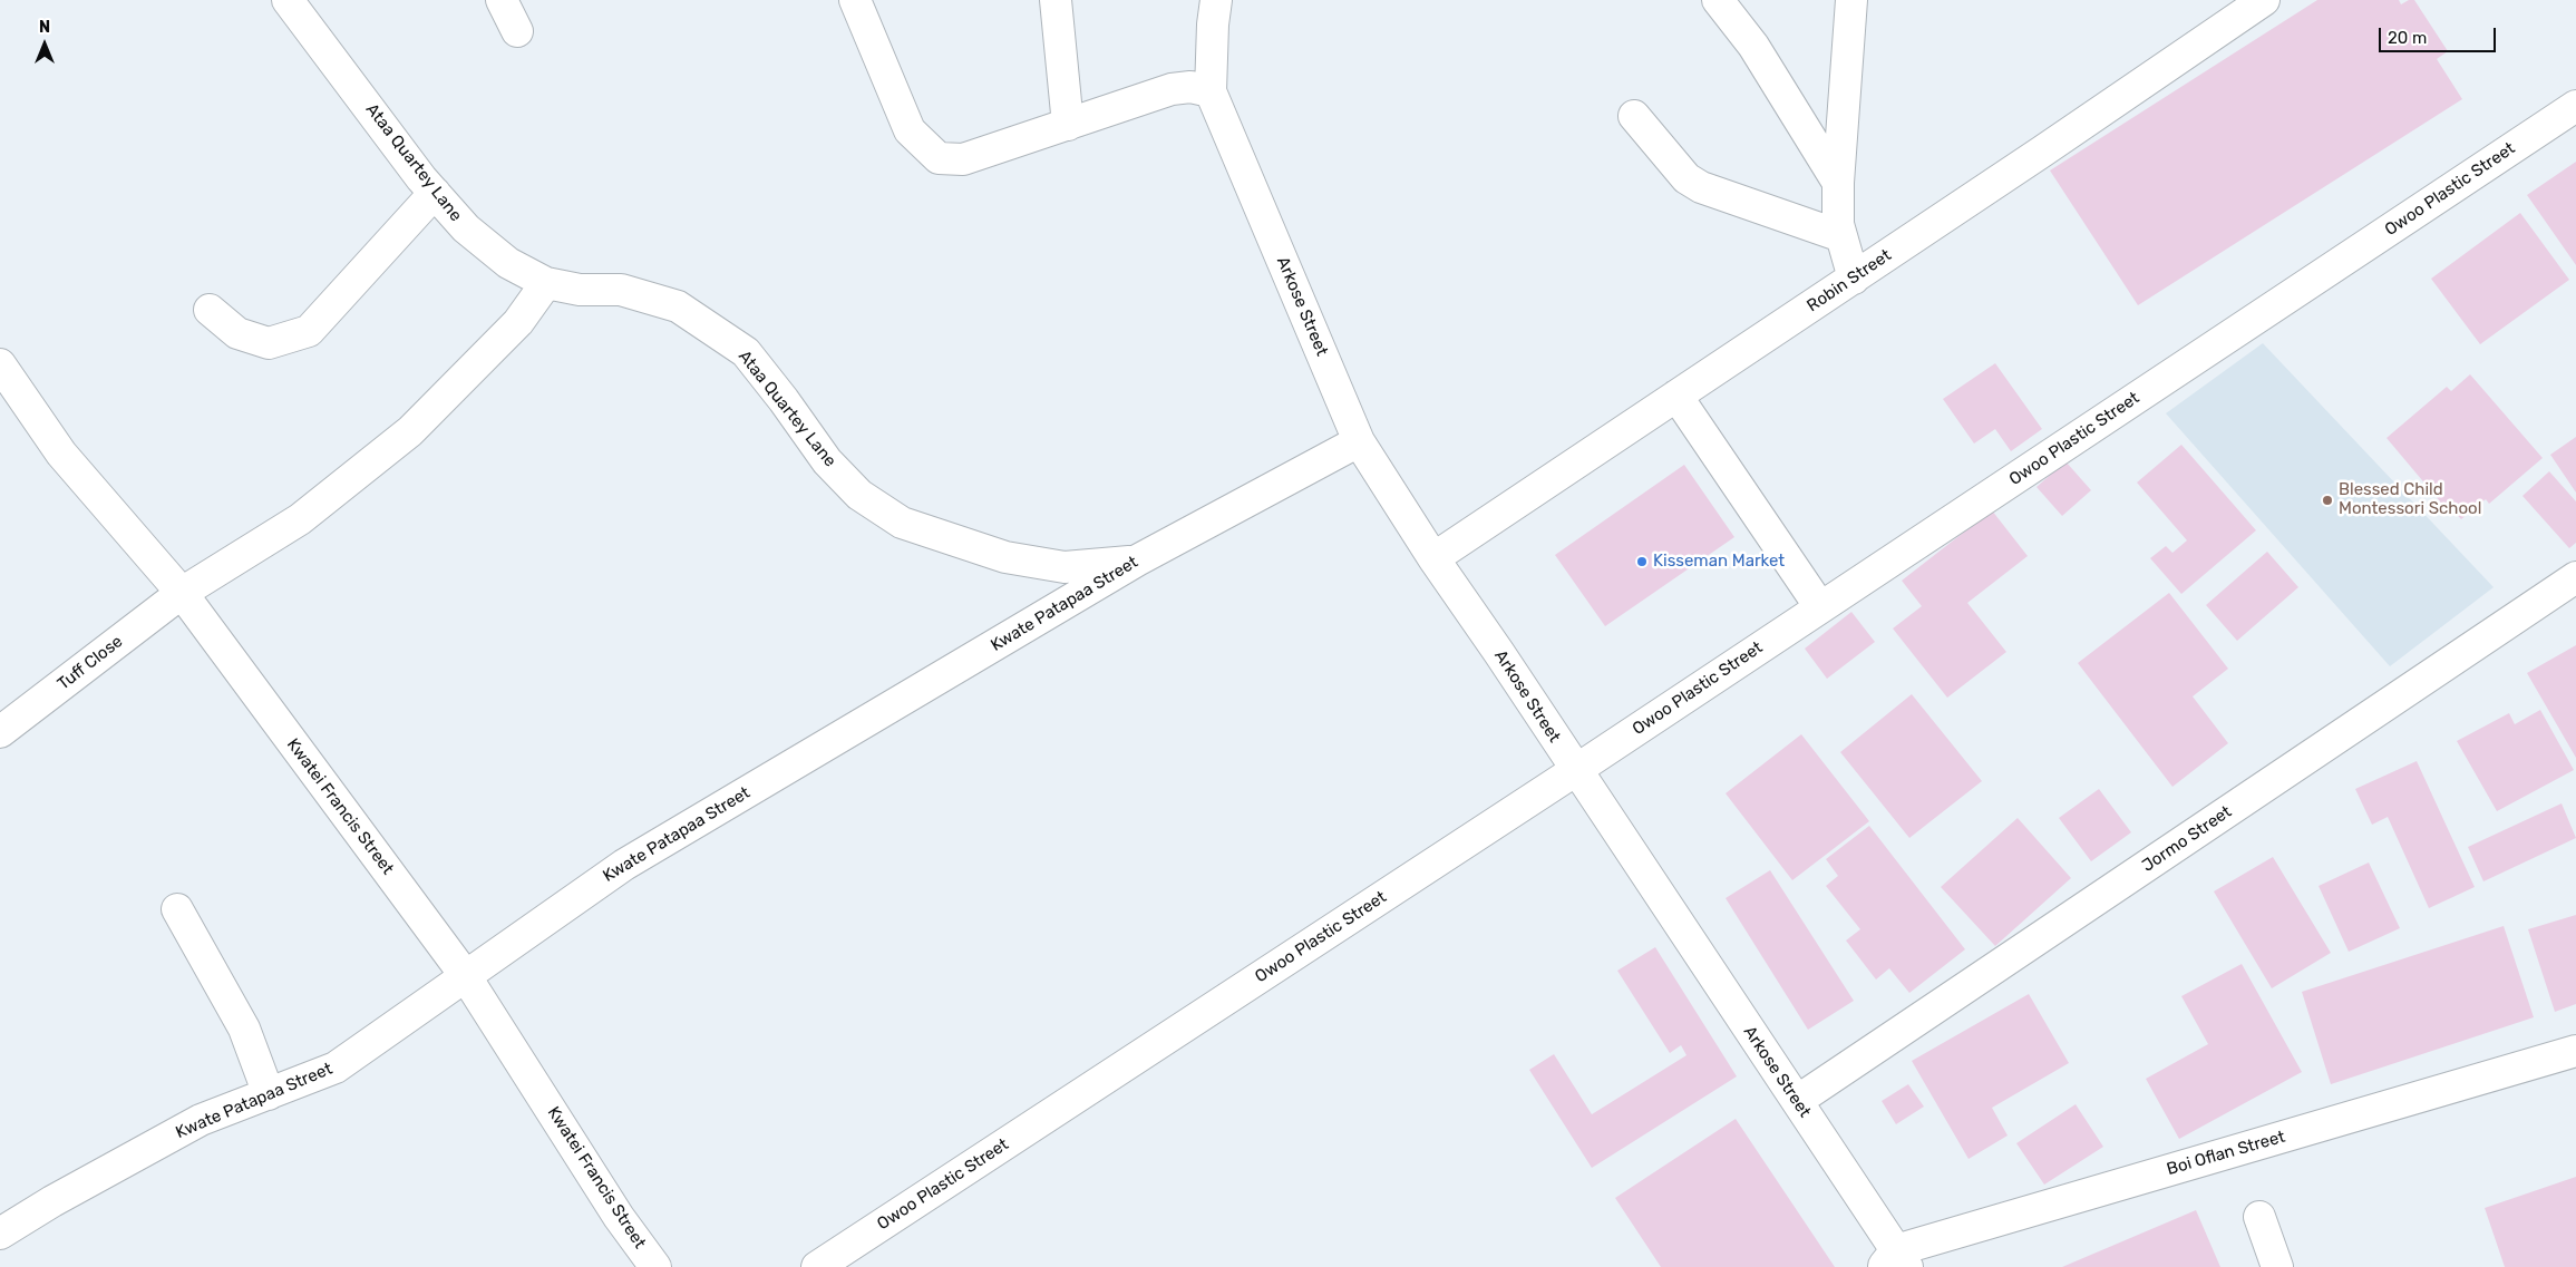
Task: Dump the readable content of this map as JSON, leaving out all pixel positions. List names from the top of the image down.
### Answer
{
  "streets": {
    "street": [
      "Ataa Quartey Lane",
      "Owoo Plastic Street",
      "Robin Street",
      "Arkose Street",
      "Kwate Patapaa Street",
      "Tuff Close",
      "Kwatei Francis Street",
      "Jormo Street",
      "Boi Oflan Street"
    ]
  },
  "crossings": [
    ["Ataa Quartey Lane", "Kwate Patapaa Street"],
    ["Ataa Quartey Lane", "Tuff Close"],
    ["Owoo Plastic Street", "Arkose Street"],
    ["Robin Street", "Arkose Street"],
    ["Arkose Street", "Kwate Patapaa Street"],
    ["Arkose Street", "Jormo Street"],
    ["Arkose Street", "Boi Oflan Street"],
    ["Kwate Patapaa Street", "Kwatei Francis Street"],
    ["Tuff Close", "Kwatei Francis Street"]
  ],
  "places": ["Blessed Child Montessori School", "Kisseman Market"],
  "scale_bar": "20 m",
  "north": "top"
}
